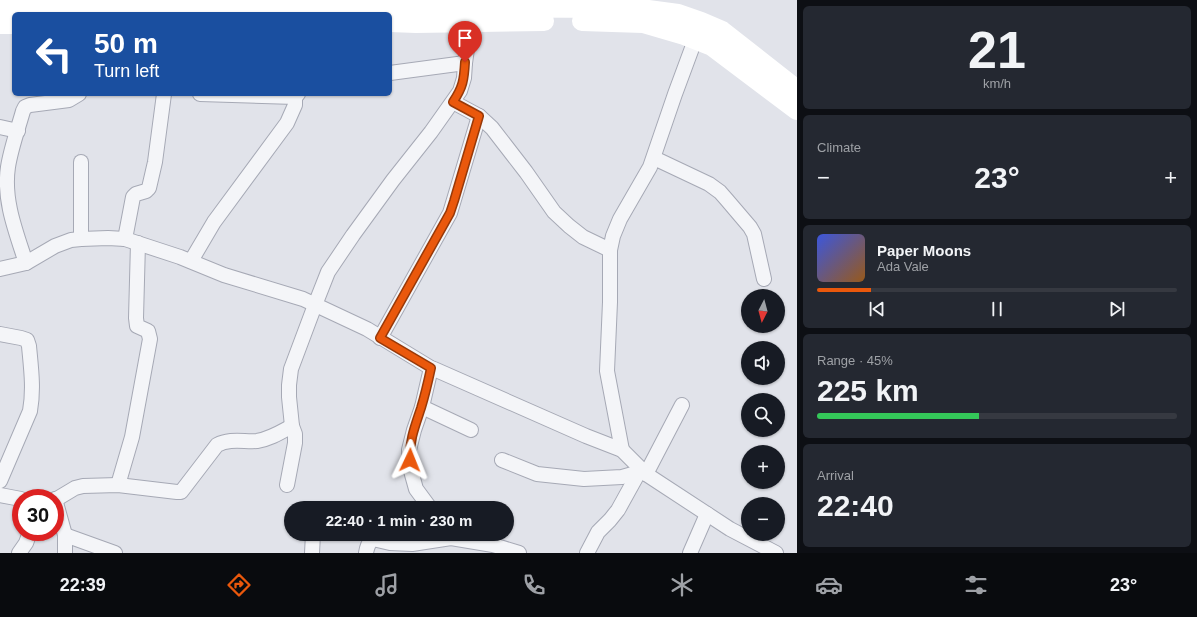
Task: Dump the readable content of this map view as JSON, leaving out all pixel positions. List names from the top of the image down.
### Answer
{
  "north": "bottom",
  "page": {
    "tile": [
      ["21", "km/h"],
      "Climate",
      ["Range · 45%", "225 km"],
      ["Arrival", "22:40"]
    ],
    "turn": ["50 m", "Turn left"],
    "heat": ["−", "23°", "+"],
    "song": ["Paper Moons", "Ada Vale"],
    "map_buttons": ["+", "−"],
    "limit": "30",
    "trip": "22:40 · 1 min · 230 m",
    "tabs": ["22:39", "23°"]
  }
}
